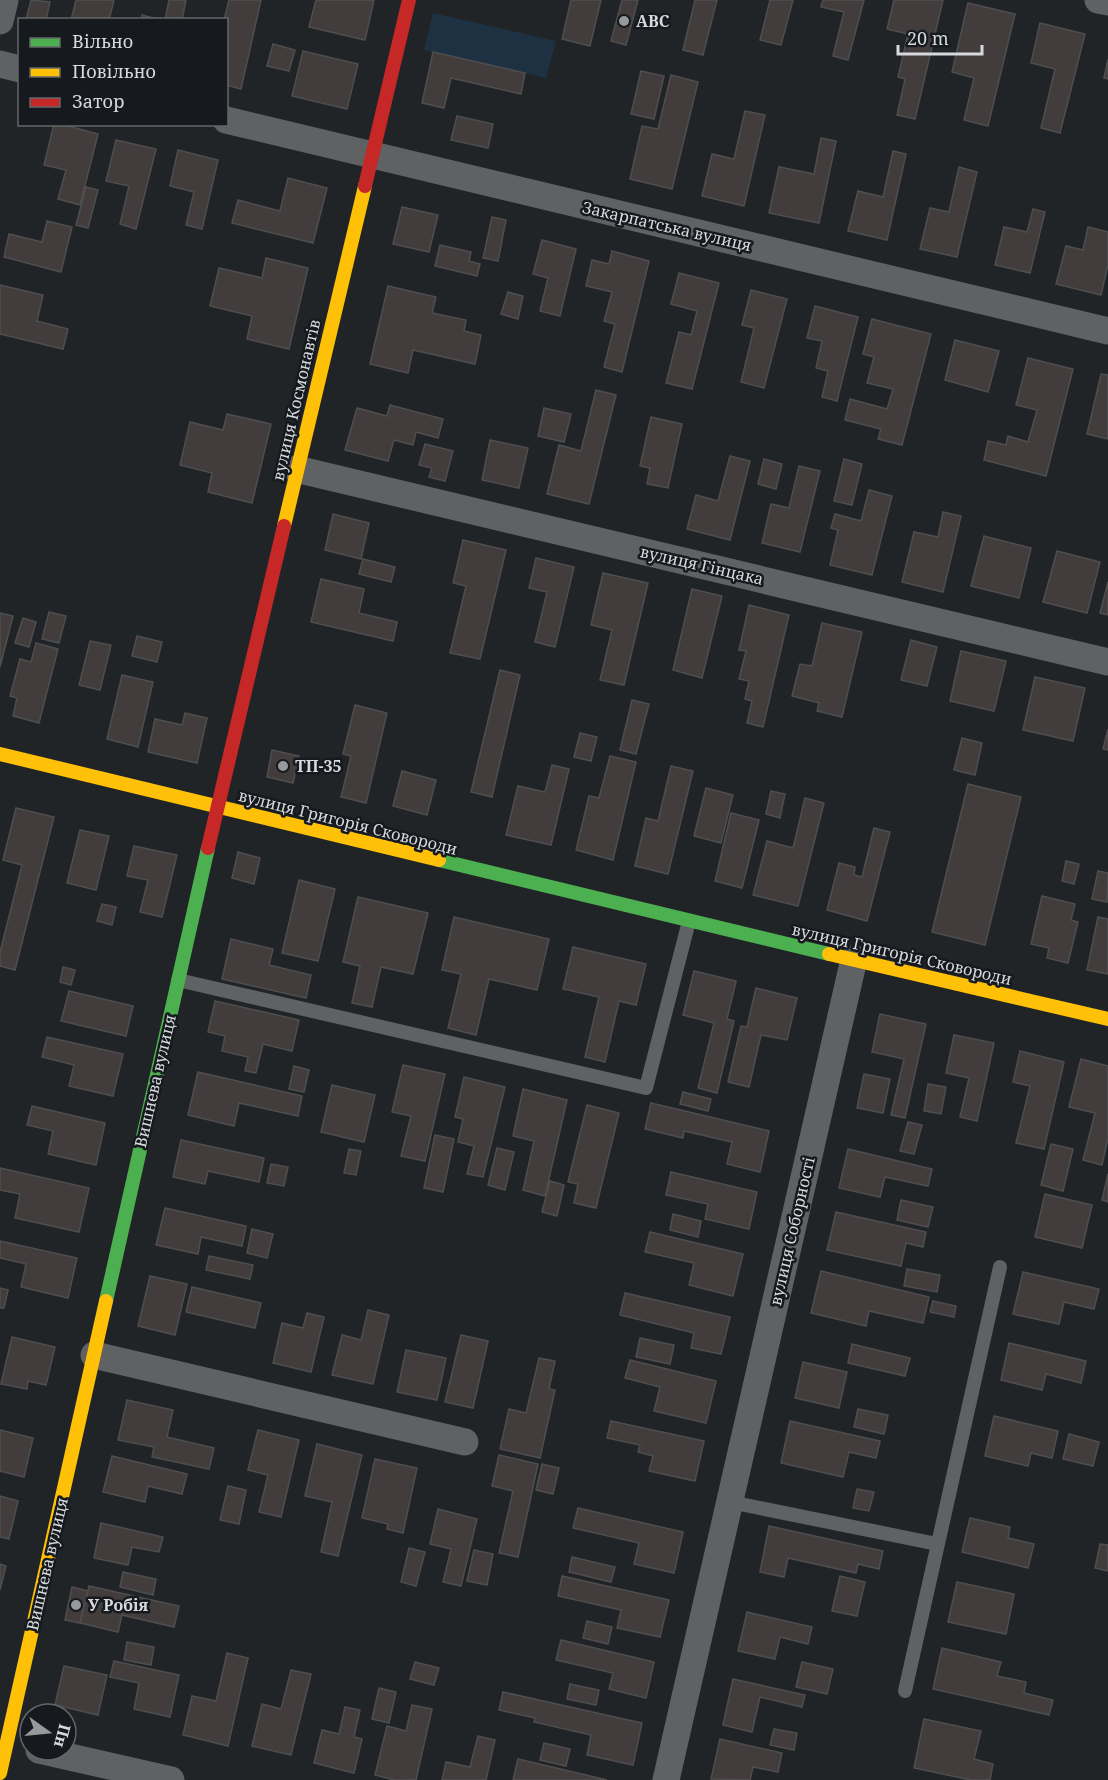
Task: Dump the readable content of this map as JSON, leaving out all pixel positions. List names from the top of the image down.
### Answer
{
  "streets": {
    "street": [
      "Закарпатська вулиця",
      "вулиця Космонавтів",
      "вулиця Гінцака",
      "вулиця Григорія Сковороди",
      "Вишнева вулиця",
      "вулиця Соборності"
    ]
  },
  "crossings": [
    ["Закарпатська вулиця", "вулиця Космонавтів"],
    ["вулиця Космонавтів", "вулиця Гінцака"],
    ["вулиця Космонавтів", "вулиця Григорія Сковороди"],
    ["вулиця Космонавтів", "Вишнева вулиця"],
    ["вулиця Григорія Сковороди", "Вишнева вулиця"],
    ["вулиця Григорія Сковороди", "вулиця Соборності"]
  ],
  "places": ["ABC", "ТП-35", "У Робія"],
  "legend": ["Вільно", "Повільно", "Затор"],
  "scale_bar": "20 m",
  "north": "right"
}
